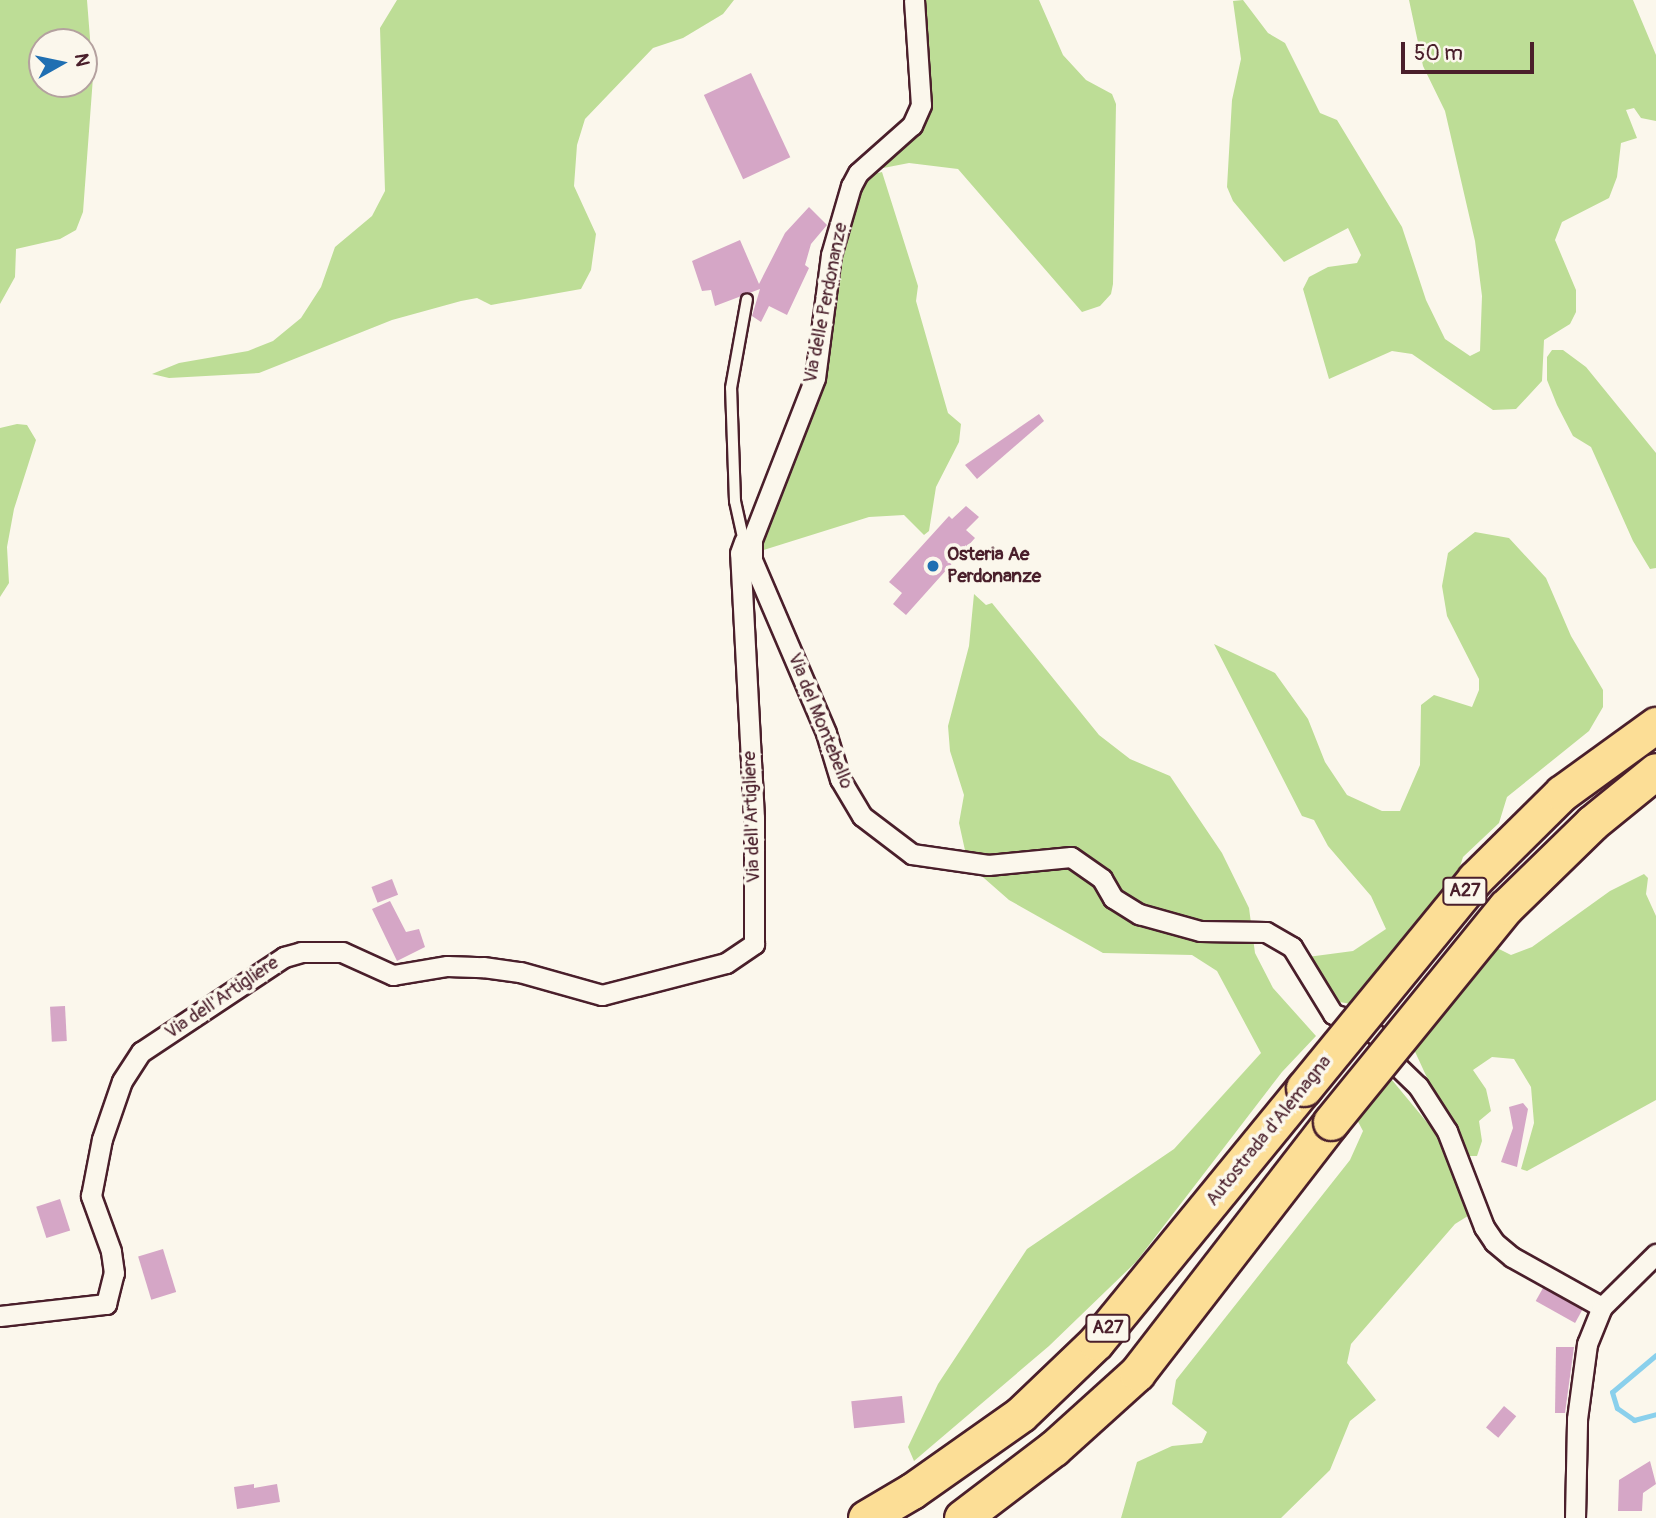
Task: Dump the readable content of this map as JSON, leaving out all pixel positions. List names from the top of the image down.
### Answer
{
  "streets": {
    "highway": ["A27", "Autostrada d'Alemagna"],
    "street": ["Via delle Perdonanze", "Via del Montebello", "Via dell'Artigliere"]
  },
  "crossings": [
    ["Via delle Perdonanze", "Via del Montebello"],
    ["Via delle Perdonanze", "Via dell'Artigliere"],
    ["Via del Montebello", "Via dell'Artigliere"]
  ],
  "places": ["Osteria Ae Perdonanze"],
  "scale_bar": "50 m",
  "north": "right"
}
